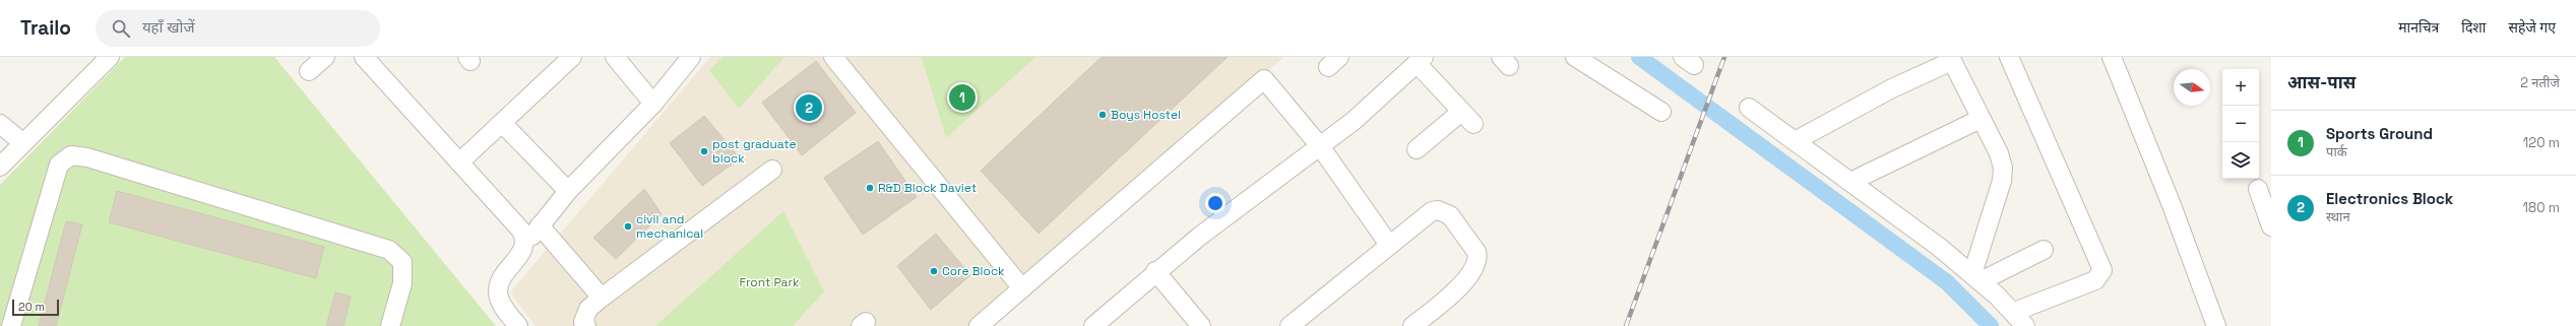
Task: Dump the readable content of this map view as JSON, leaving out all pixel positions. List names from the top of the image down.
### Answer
{
  "parks": ["Front Park"],
  "places": [
    "Boys Hostel",
    "post graduate block",
    "R&D Block Daviet",
    "civil and mechanical",
    "Core Block"
  ],
  "scale_bar": "20 m",
  "north": "right",
  "page": {
    "header": "Trailo",
    "search": "यहाँ खोजें",
    "nav": ["मानचित्र", "दिशा", "सहेजे गए"],
    "heading": ["आस-पास", "2 नतीजे"],
    "map_buttons": ["+", "−"],
    "pins": ["1", "2"],
    "list": [
      {
        "mark": "1",
        "name": "Sports Ground",
        "note": "पार्क",
        "value": "120 m"
      },
      {
        "mark": "2",
        "name": "Electronics Block",
        "note": "स्थान",
        "value": "180 m"
      }
    ],
    "scale": "20 m"
  }
}
